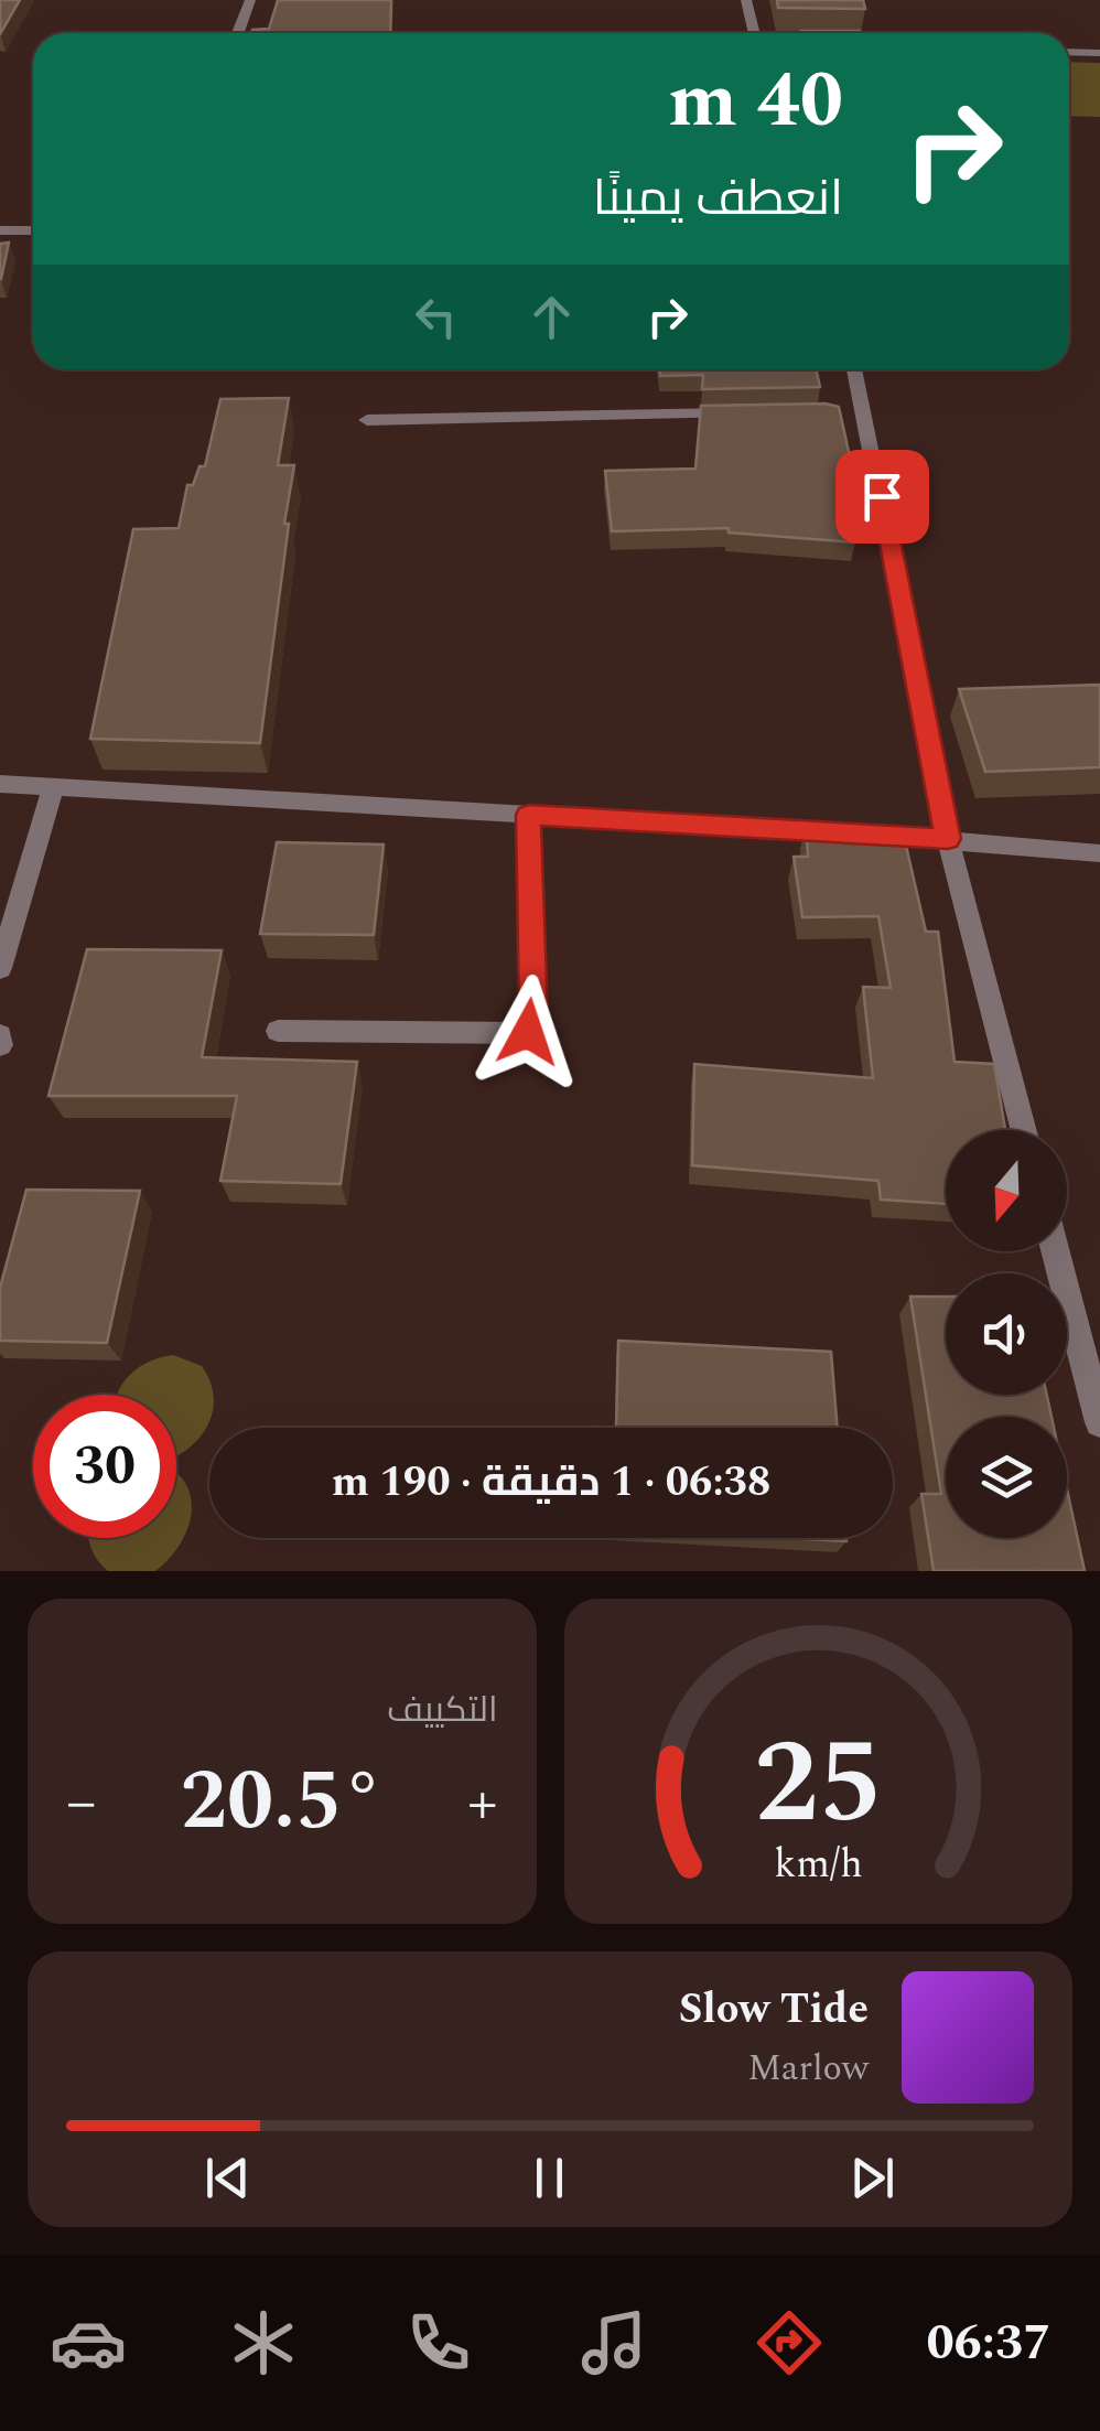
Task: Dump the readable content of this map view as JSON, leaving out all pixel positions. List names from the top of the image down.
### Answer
{
  "north": "bottom",
  "page": {
    "turn": ["40 m", "انعطف يمينًا"],
    "limit": "30",
    "trip": "06:38 · 1 دقيقة · 190 m",
    "tile": "التكييف",
    "heat": ["−", "20.5°", "+"],
    "song": ["Slow Tide", "Marlow"],
    "tabs": "06:37",
    "gauge": ["25", "km/h"]
  }
}
